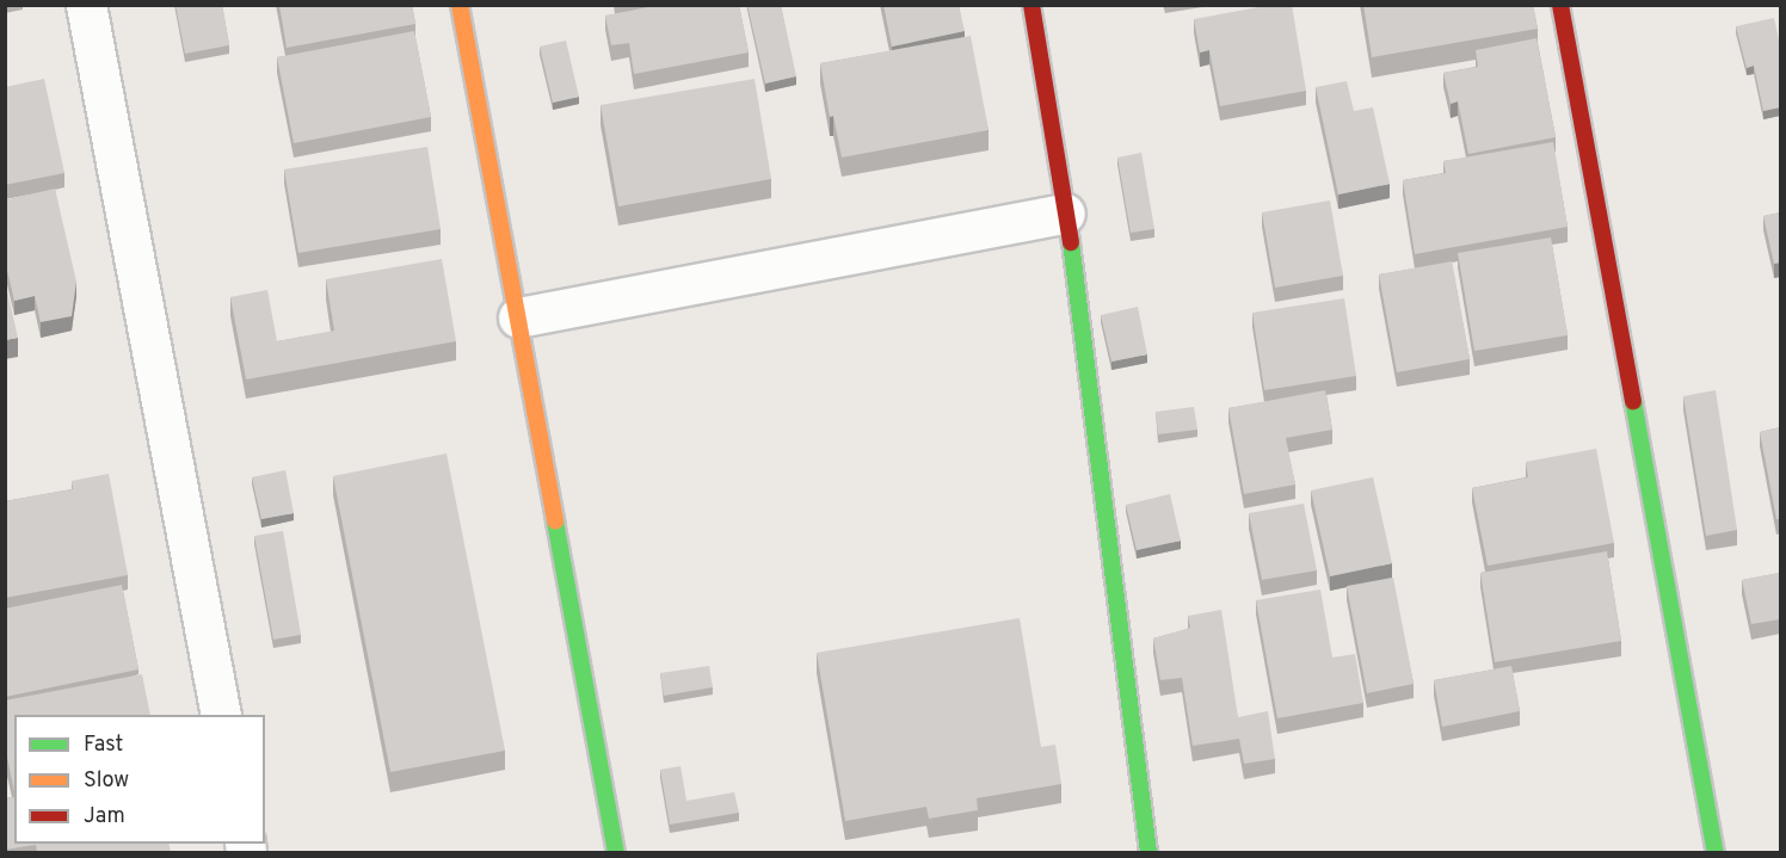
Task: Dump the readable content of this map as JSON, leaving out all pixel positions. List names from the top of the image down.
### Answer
{
  "legend": ["Fast", "Slow", "Jam"]
}
